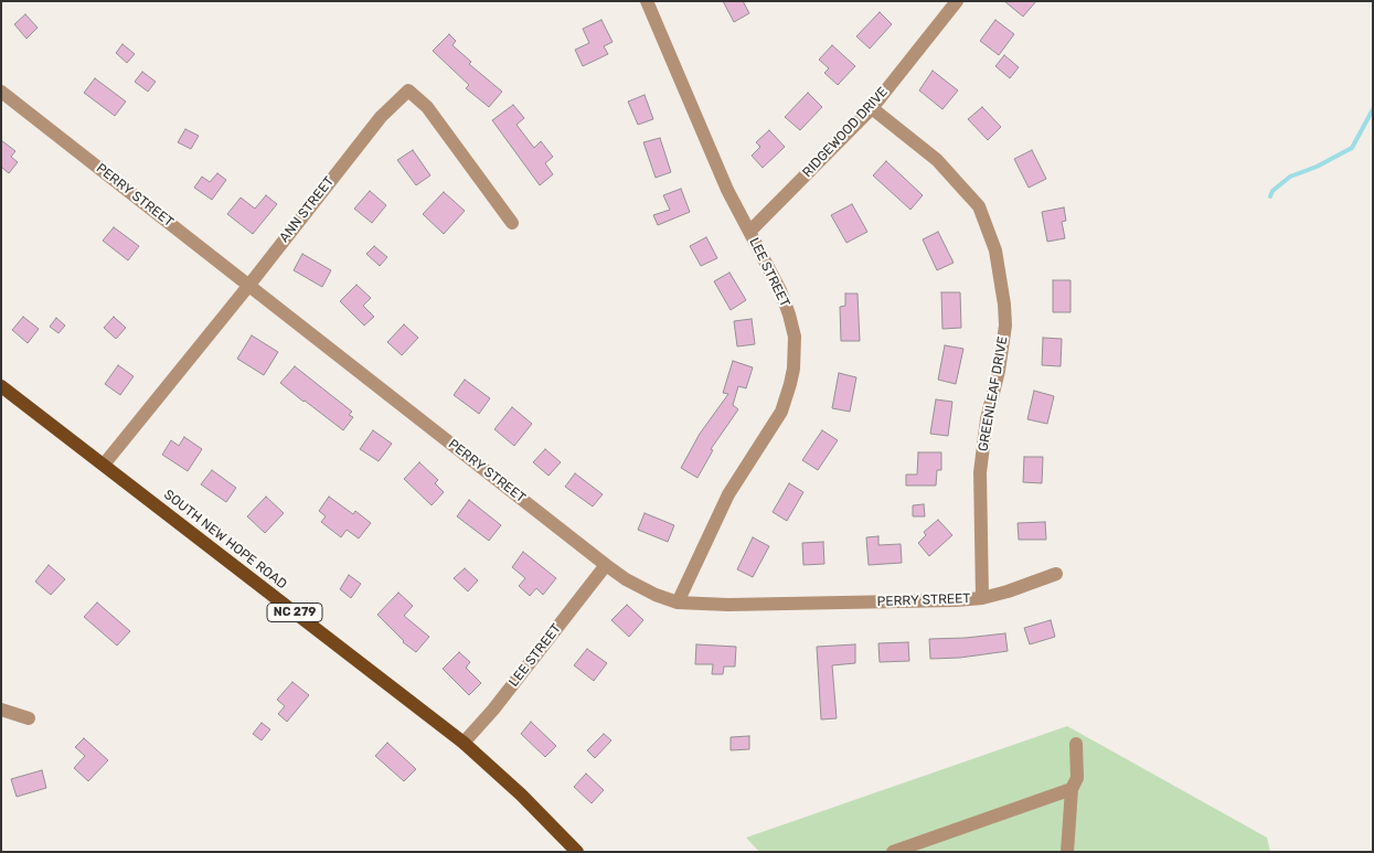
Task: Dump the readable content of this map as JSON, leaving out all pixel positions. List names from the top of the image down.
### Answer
{
  "streets": {
    "main road": ["SOUTH NEW HOPE ROAD", "NC 279"],
    "street": [
      "RIDGEWOOD DRIVE",
      "PERRY STREET",
      "ANN STREET",
      "LEE STREET",
      "GREENLEAF DRIVE"
    ]
  },
  "crossings": [
    ["RIDGEWOOD DRIVE", "LEE STREET"],
    ["RIDGEWOOD DRIVE", "GREENLEAF DRIVE"],
    ["PERRY STREET", "ANN STREET"],
    ["PERRY STREET", "LEE STREET"],
    ["PERRY STREET", "GREENLEAF DRIVE"],
    ["ANN STREET", "SOUTH NEW HOPE ROAD"],
    ["LEE STREET", "SOUTH NEW HOPE ROAD"]
  ]
}
